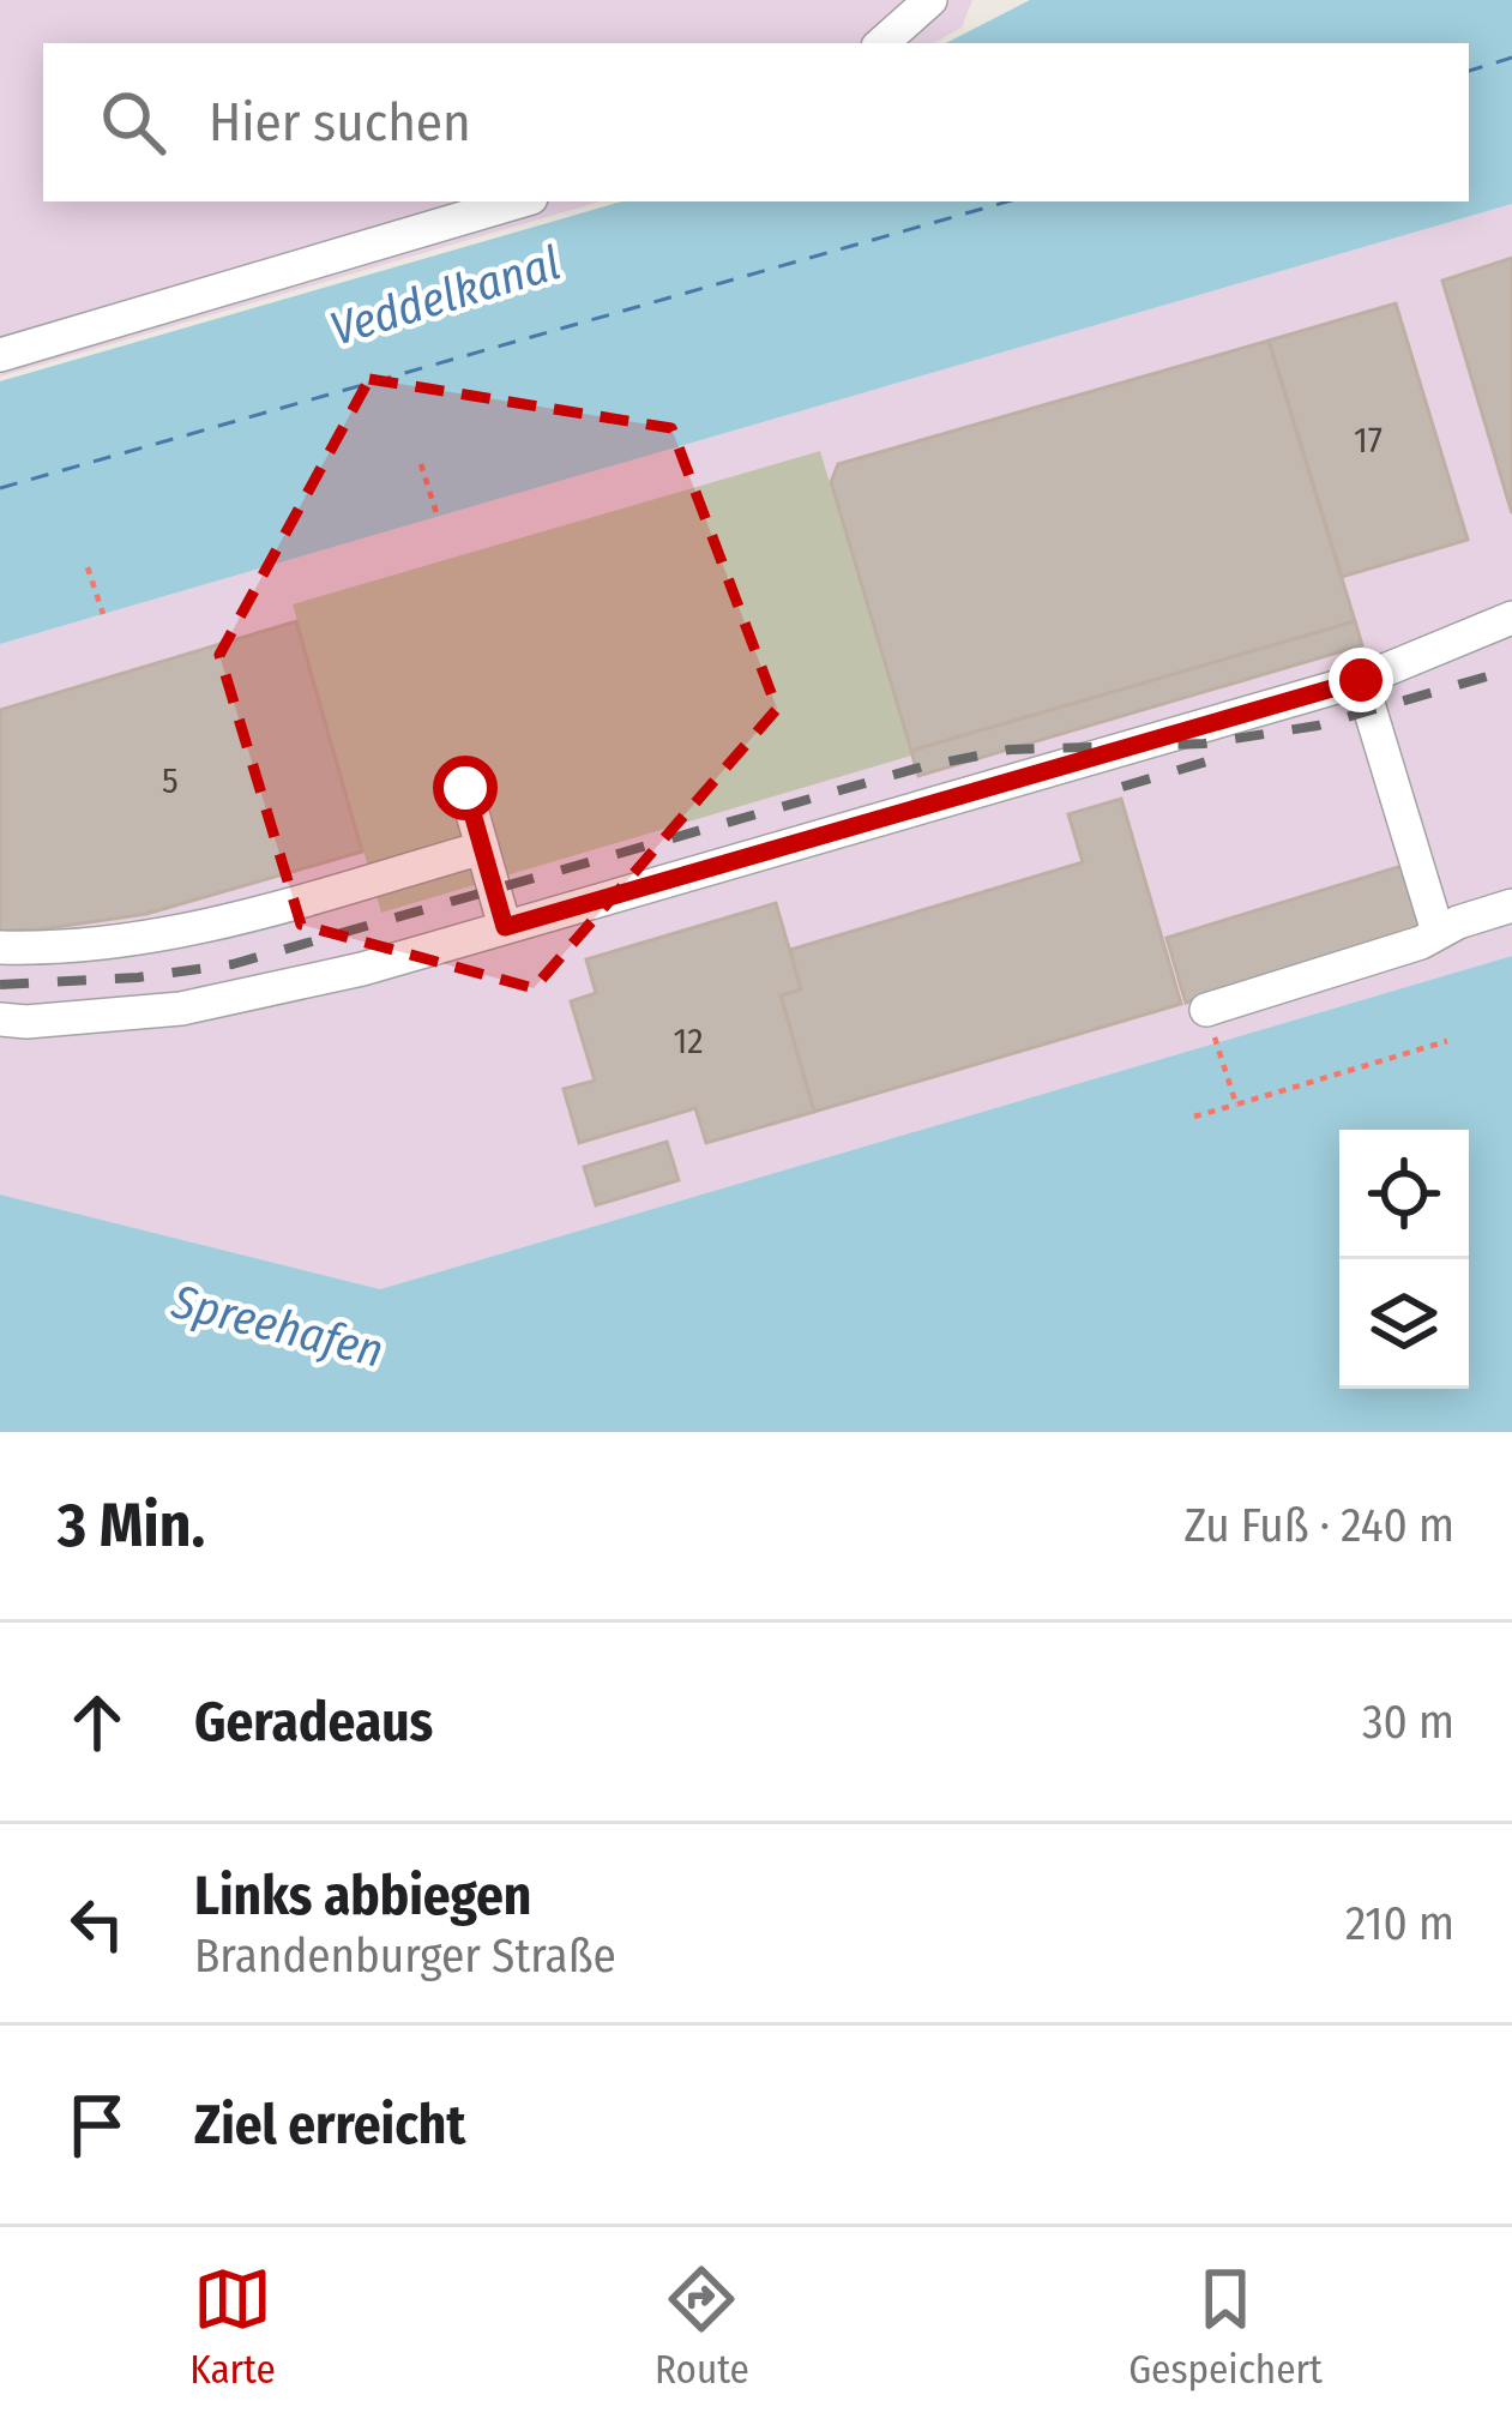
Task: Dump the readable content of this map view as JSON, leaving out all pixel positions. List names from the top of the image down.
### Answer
{
  "water": ["Veddelkanal", "Spreehafen"],
  "house_numbers": ["17", "5", "12"],
  "page": {
    "search": "Hier suchen",
    "heading": ["3 Min.", "Zu Fuß · 240 m"],
    "list": [
      ["Geradeaus", "30 m"],
      ["Links abbiegen", "Brandenburger Straße", "210 m"],
      "Ziel erreicht"
    ],
    "nav": ["Karte", "Route", "Gespeichert"]
  }
}
